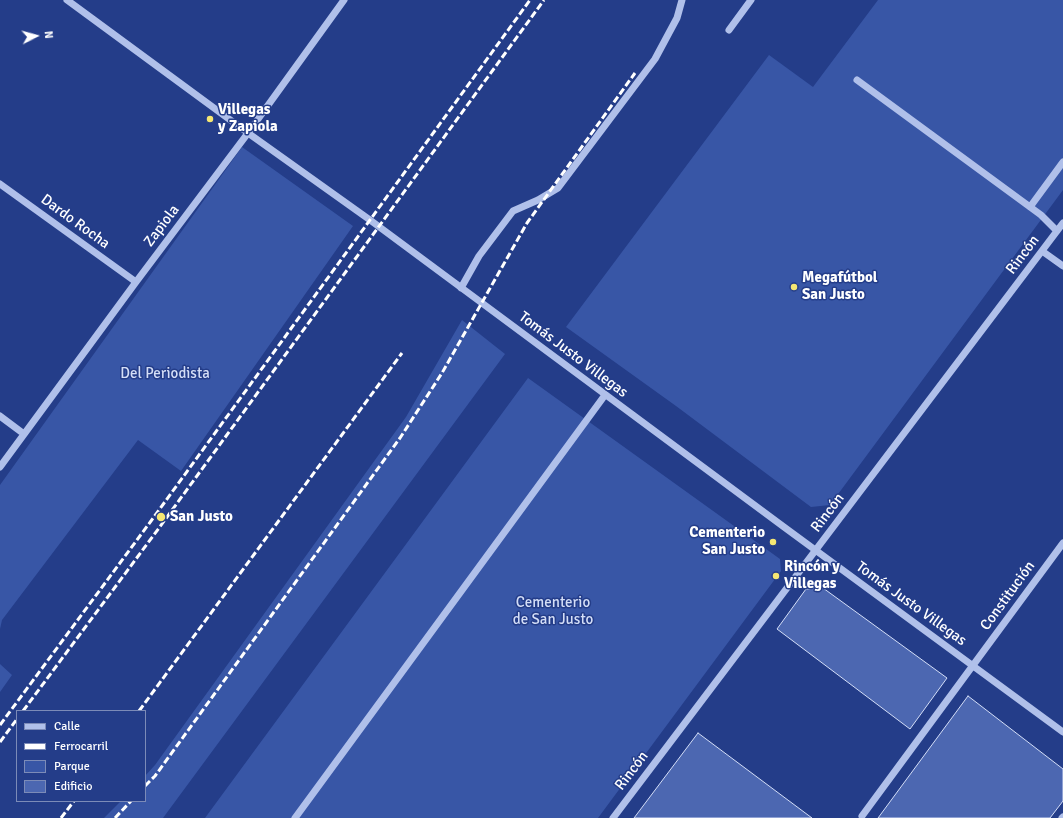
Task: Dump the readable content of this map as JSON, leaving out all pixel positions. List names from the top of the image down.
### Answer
{
  "streets": {
    "street": [
      "Dardo Rocha",
      "Zapiola",
      "Rincón",
      "Tomás Justo Villegas",
      "Constitución"
    ]
  },
  "crossings": [
    ["Dardo Rocha", "Zapiola"],
    ["Zapiola", "Tomás Justo Villegas"],
    ["Rincón", "Tomás Justo Villegas"],
    ["Tomás Justo Villegas", "Constitución"]
  ],
  "parks": ["Del Periodista", "Cementerio de San Justo"],
  "places": [
    "Villegas y Zapiola",
    "Megafútbol San Justo",
    "San Justo",
    "Cementerio San Justo",
    "Rincón y Villegas"
  ],
  "legend": [
    "Calle",
    "Ferrocarril",
    "Parque",
    "Edificio"
  ],
  "north": "right"
}
